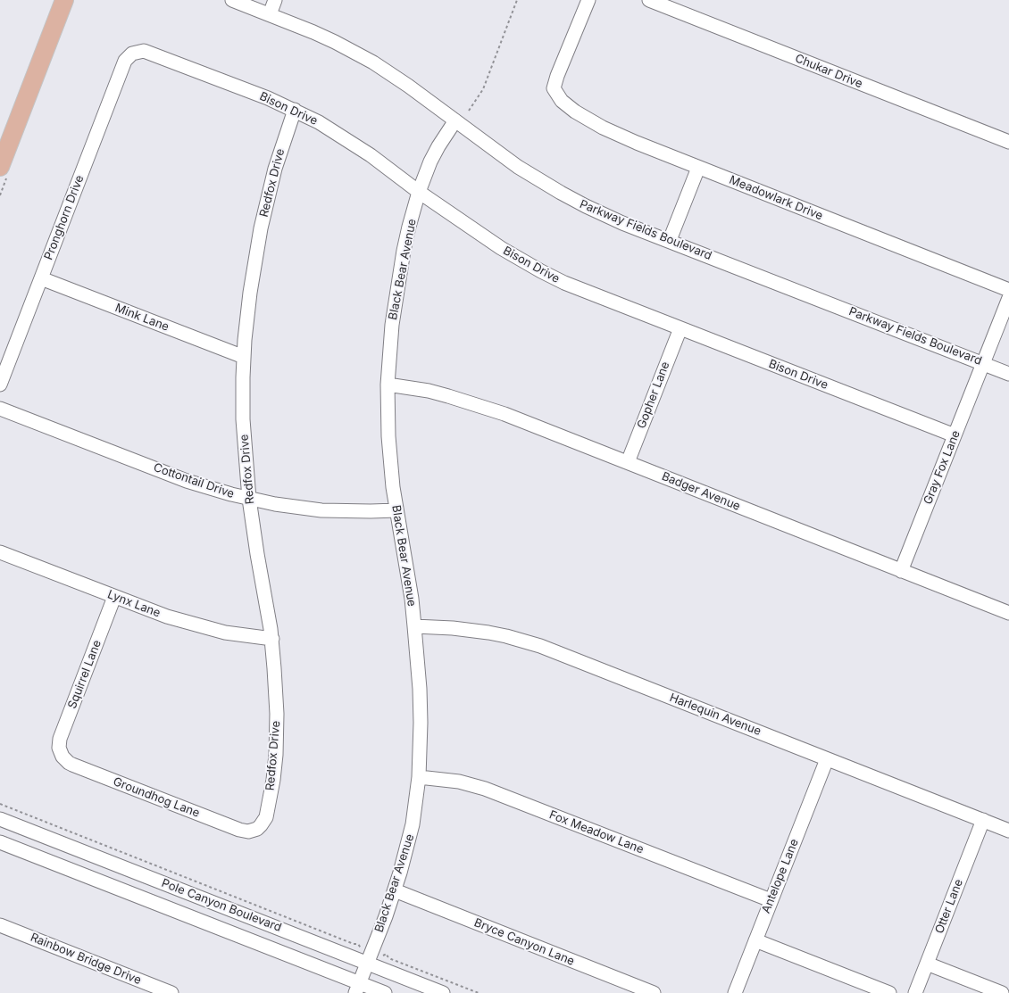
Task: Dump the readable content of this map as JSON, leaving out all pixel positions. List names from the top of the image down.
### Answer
{
  "streets": {
    "street": [
      "Chukar Drive",
      "Bison Drive",
      "Redfox Drive",
      "Meadowlark Drive",
      "Pronghorn Drive",
      "Parkway Fields Boulevard",
      "Black Bear Avenue",
      "Mink Lane",
      "Gopher Lane",
      "Gray Fox Lane",
      "Cottontail Drive",
      "Badger Avenue",
      "Lynx Lane",
      "Squirrel Lane",
      "Harlequin Avenue",
      "Groundhog Lane",
      "Fox Meadow Lane",
      "Antelope Lane",
      "Pole Canyon Boulevard",
      "Otter Lane",
      "Bryce Canyon Lane",
      "Rainbow Bridge Drive"
    ]
  },
  "crossings": [
    ["Bison Drive", "Redfox Drive"],
    ["Bison Drive", "Pronghorn Drive"],
    ["Bison Drive", "Black Bear Avenue"],
    ["Bison Drive", "Gopher Lane"],
    ["Bison Drive", "Gray Fox Lane"],
    ["Redfox Drive", "Mink Lane"],
    ["Redfox Drive", "Cottontail Drive"],
    ["Redfox Drive", "Lynx Lane"],
    ["Redfox Drive", "Groundhog Lane"],
    ["Pronghorn Drive", "Mink Lane"],
    ["Parkway Fields Boulevard", "Black Bear Avenue"],
    ["Parkway Fields Boulevard", "Gray Fox Lane"],
    ["Black Bear Avenue", "Cottontail Drive"],
    ["Black Bear Avenue", "Badger Avenue"],
    ["Black Bear Avenue", "Harlequin Avenue"],
    ["Black Bear Avenue", "Fox Meadow Lane"],
    ["Black Bear Avenue", "Pole Canyon Boulevard"],
    ["Black Bear Avenue", "Bryce Canyon Lane"],
    ["Gopher Lane", "Badger Avenue"],
    ["Gray Fox Lane", "Badger Avenue"],
    ["Lynx Lane", "Squirrel Lane"],
    ["Squirrel Lane", "Groundhog Lane"],
    ["Harlequin Avenue", "Antelope Lane"],
    ["Harlequin Avenue", "Otter Lane"],
    ["Fox Meadow Lane", "Antelope Lane"]
  ]
}
